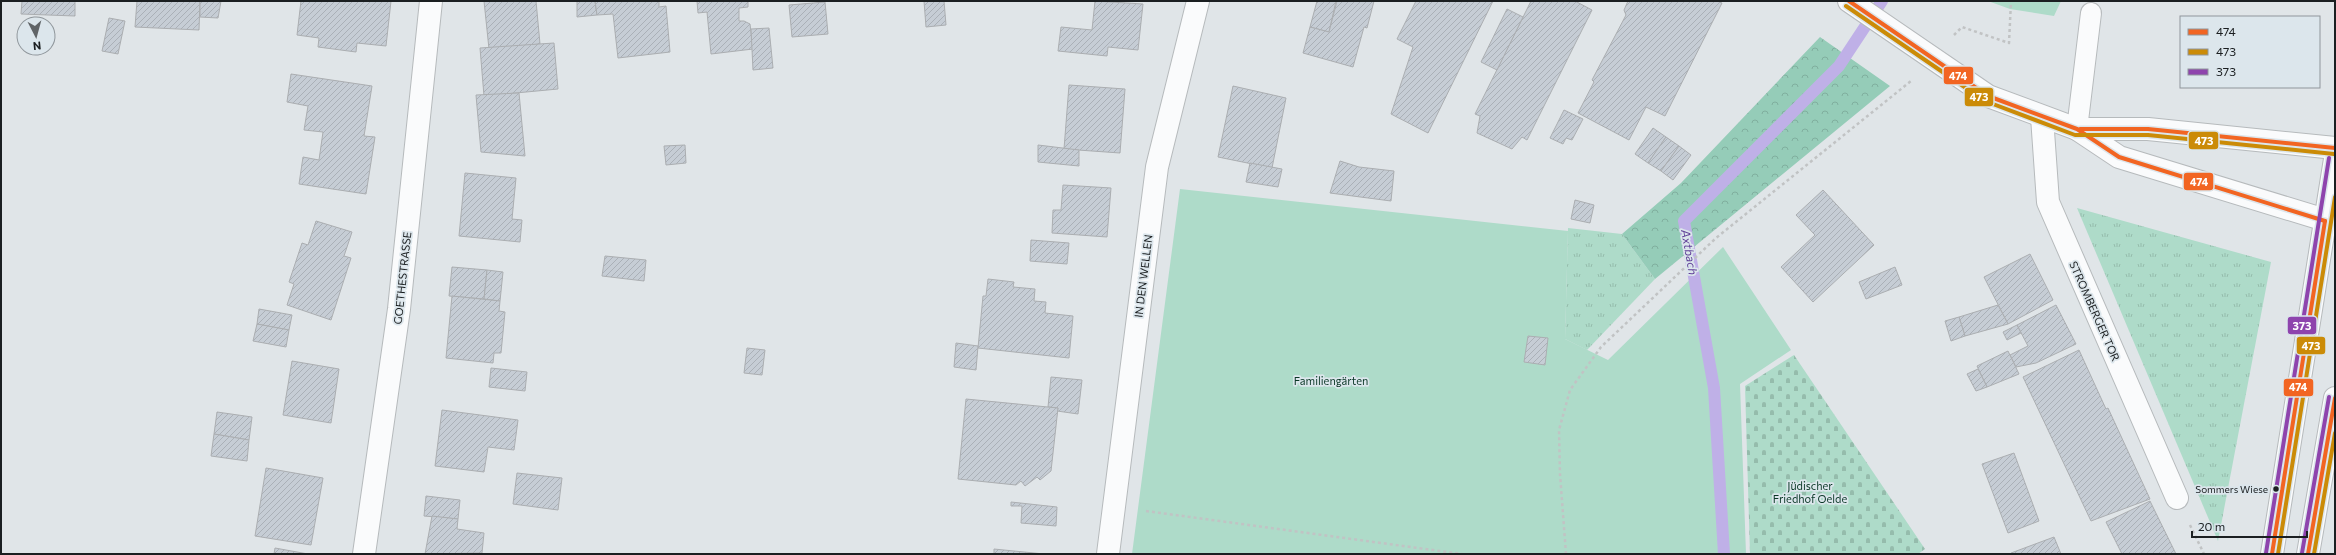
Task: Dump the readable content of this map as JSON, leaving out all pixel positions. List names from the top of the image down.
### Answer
{
  "streets": {
    "street": ["IN DEN WELLEN", "GOETHESTRASSE", "STROMBERGER TOR"]
  },
  "water": ["Axtbach"],
  "parks": ["Familiengärten", "Jüdischer Friedhof Oelde"],
  "places": ["Sommers Wiese"],
  "lines": ["transit line 474", "transit line 473", "transit line 373"],
  "legend": ["474", "473", "373"],
  "scale_bar": "20 m",
  "north": "bottom"
}
